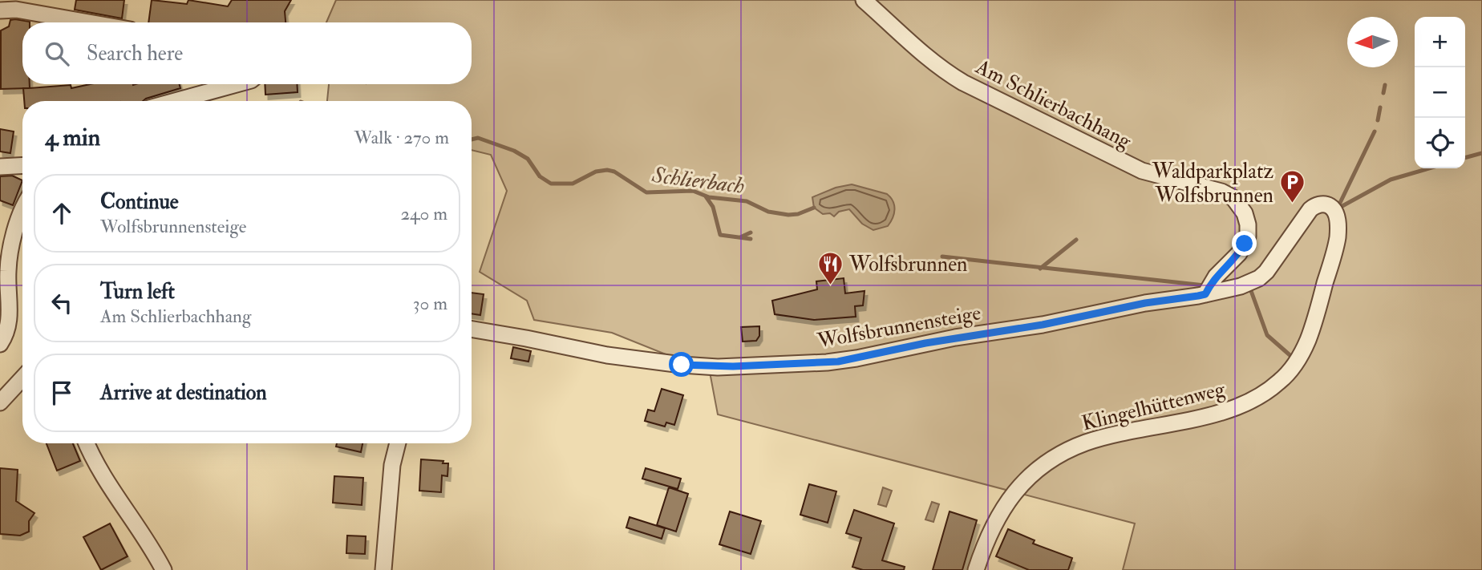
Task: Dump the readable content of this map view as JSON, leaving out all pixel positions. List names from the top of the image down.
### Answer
{
  "streets": {
    "street": ["Am Schlierbachhang", "Wolfsbrunnensteige", "Klingelhüttenweg"]
  },
  "crossings": [
    ["Am Schlierbachhang", "Wolfsbrunnensteige"],
    ["Am Schlierbachhang", "Klingelhüttenweg"],
    ["Wolfsbrunnensteige", "Klingelhüttenweg"]
  ],
  "water": ["Schlierbach"],
  "places": {
    "parking": ["Waldparkplatz Wolfsbrunnen"],
    "restaurant": ["Wolfsbrunnen"]
  },
  "north": "left",
  "page": {
    "map_buttons": ["+", "−"],
    "search": "Search here",
    "heading": ["4 min", "Walk · 270 m"],
    "list": [
      ["Continue", "Wolfsbrunnensteige", "240 m"],
      ["Turn left", "Am Schlierbachhang", "30 m"],
      "Arrive at destination"
    ]
  }
}
